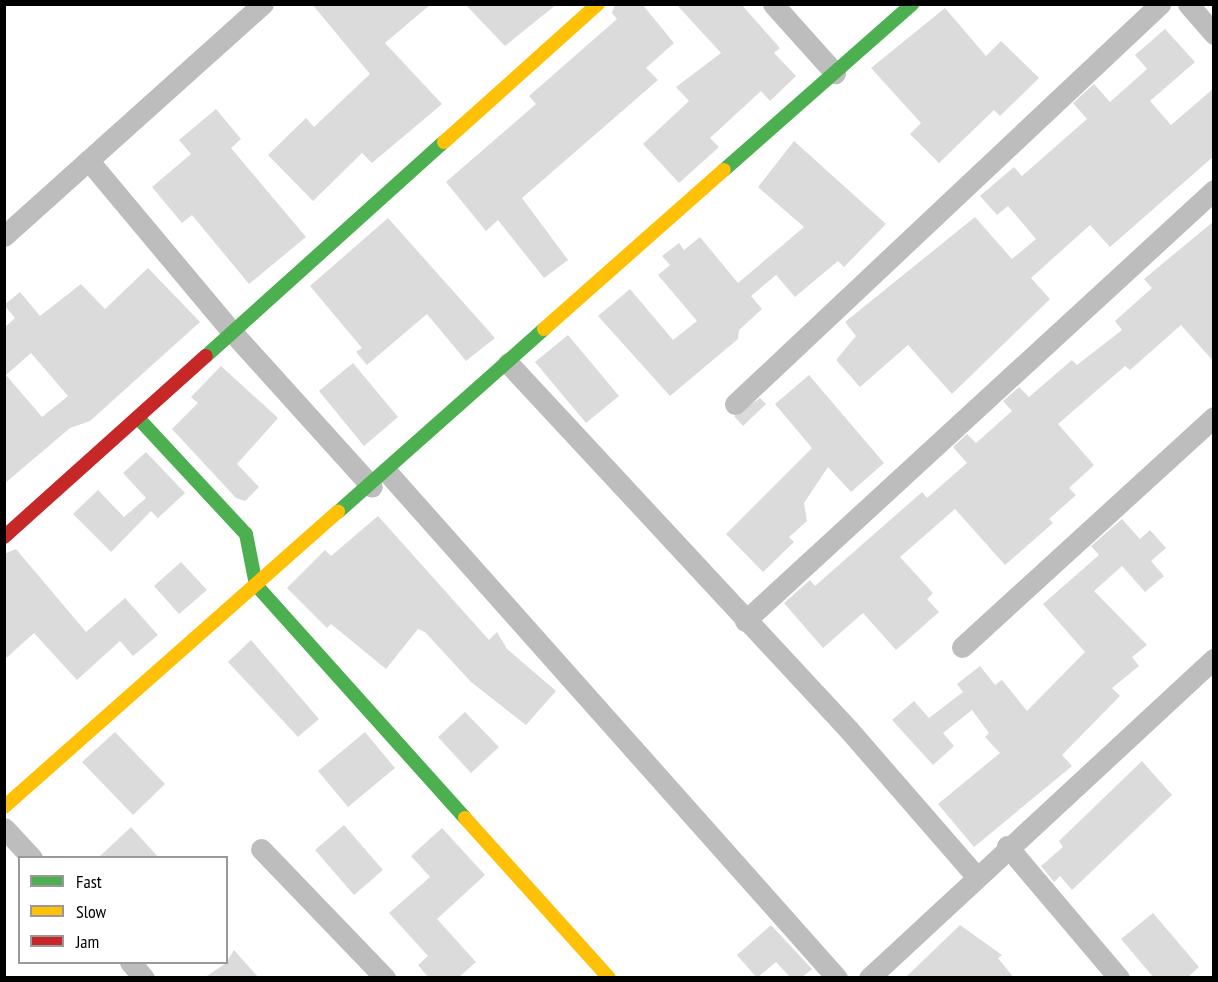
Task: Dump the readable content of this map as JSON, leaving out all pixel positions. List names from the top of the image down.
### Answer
{
  "legend": ["Fast", "Slow", "Jam"]
}
